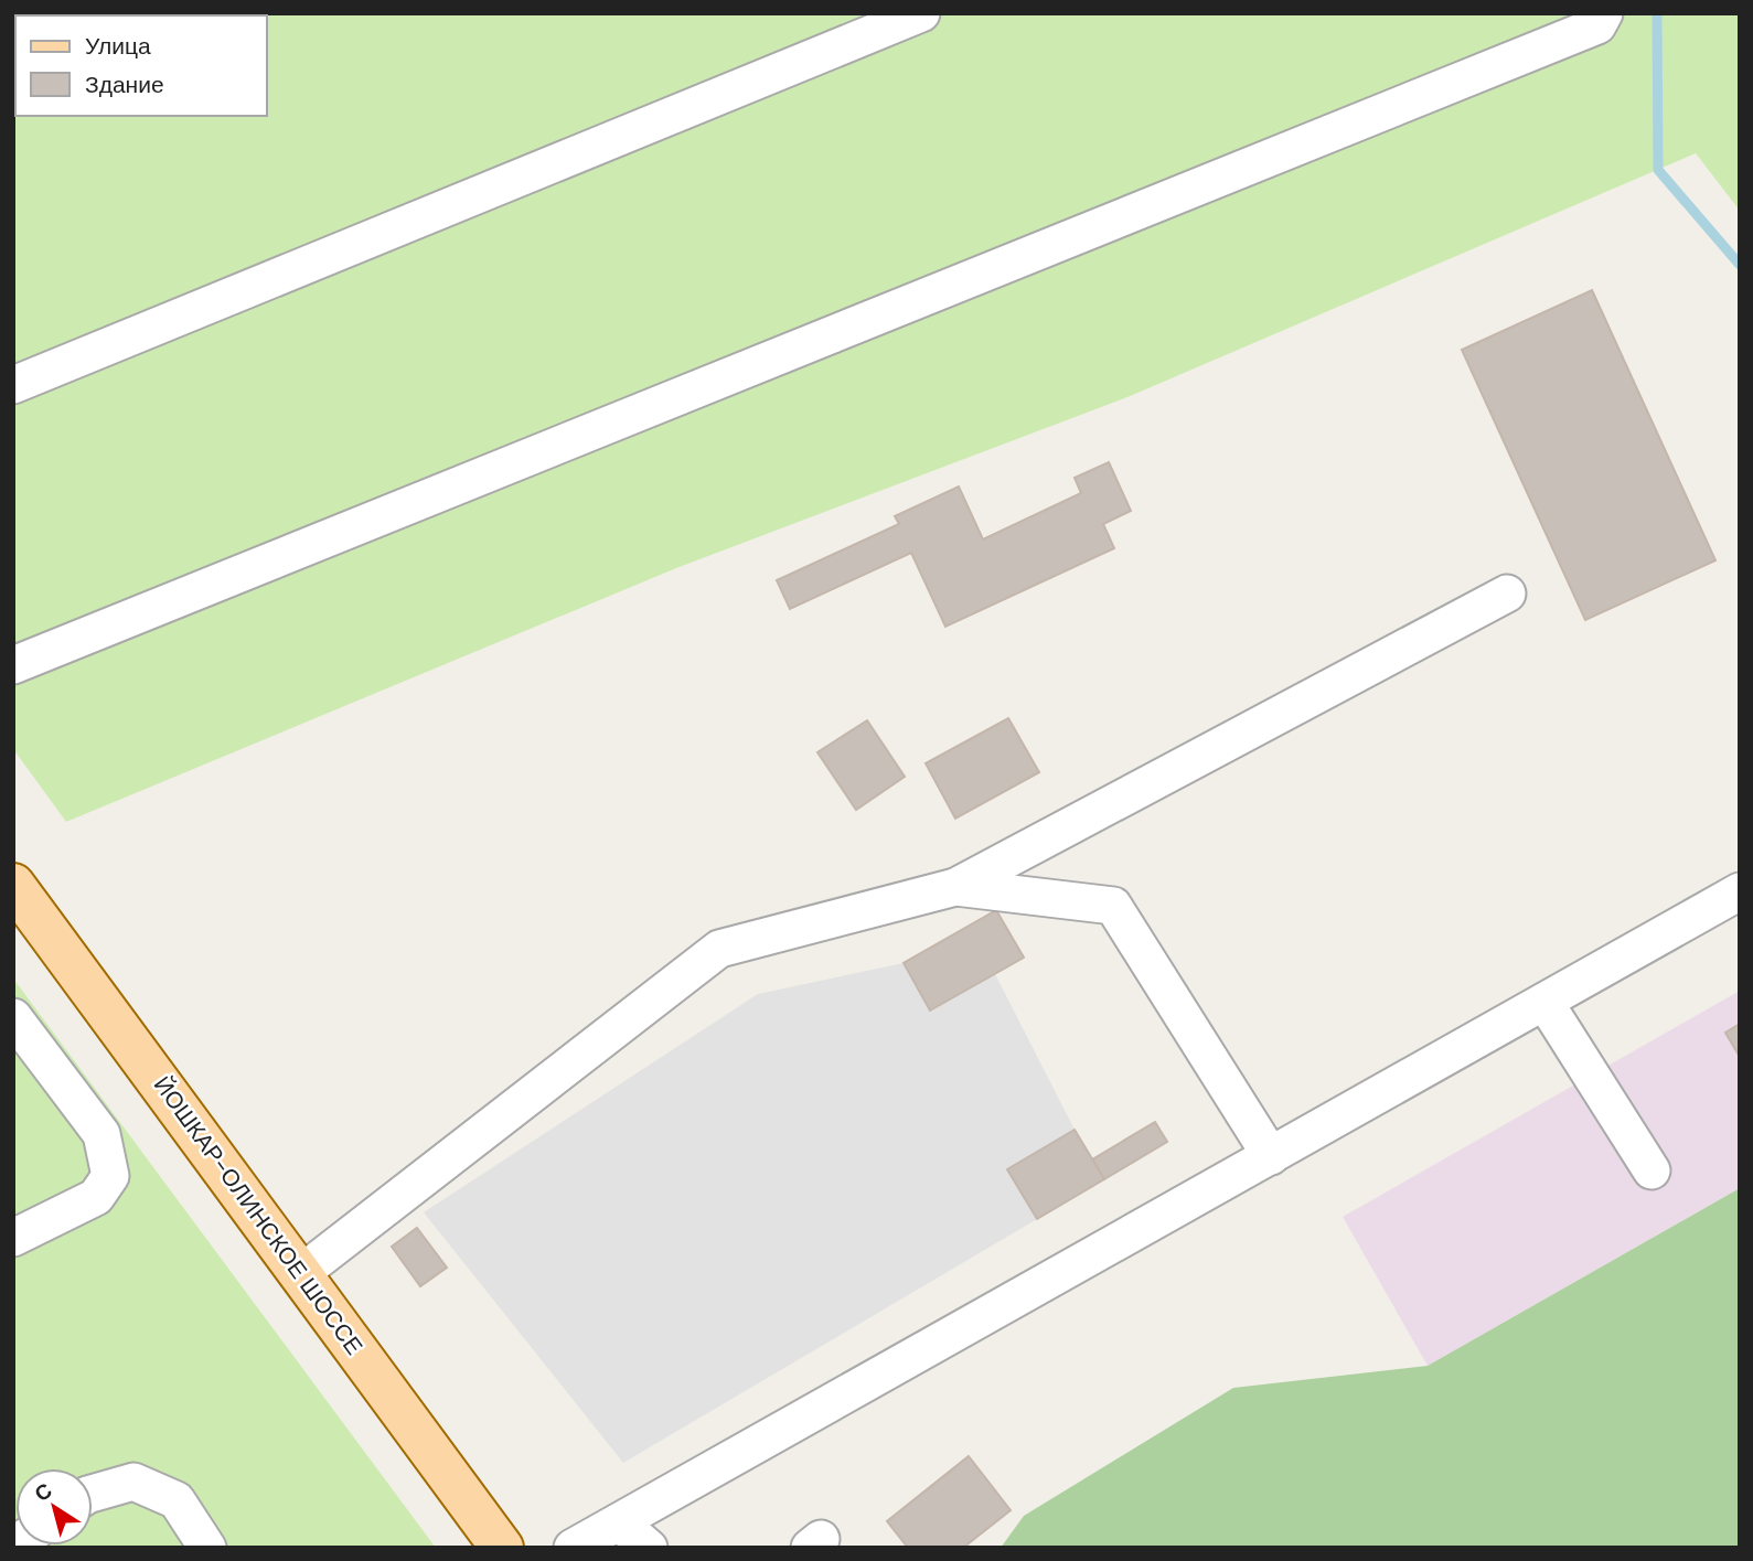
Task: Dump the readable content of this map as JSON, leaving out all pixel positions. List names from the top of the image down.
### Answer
{
  "streets": {
    "main road": ["ЙОШКАР-ОЛИНСКОЕ ШОССЕ"]
  },
  "legend": ["Улица", "Здание"],
  "north": "top left"
}
